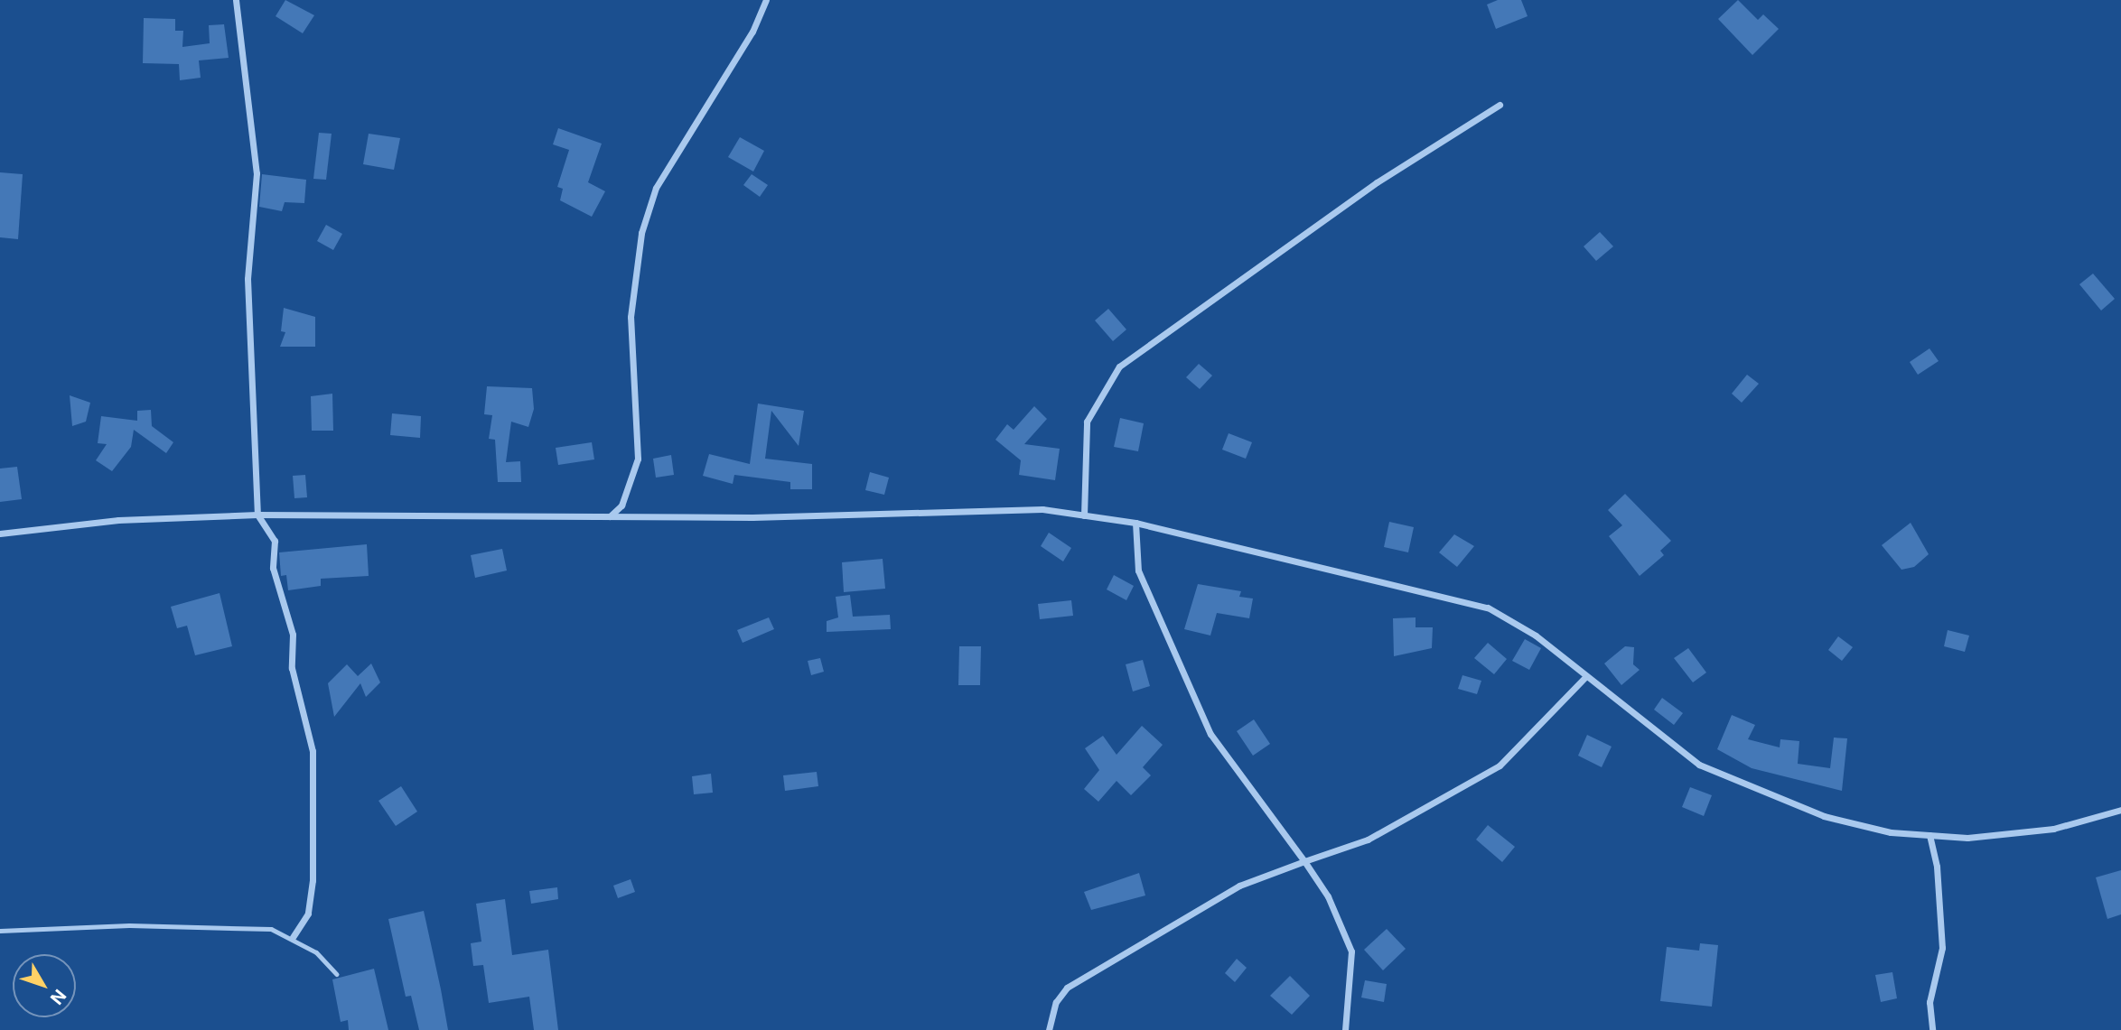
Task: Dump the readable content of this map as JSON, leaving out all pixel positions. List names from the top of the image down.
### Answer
{
  "north": "bottom right"
}
